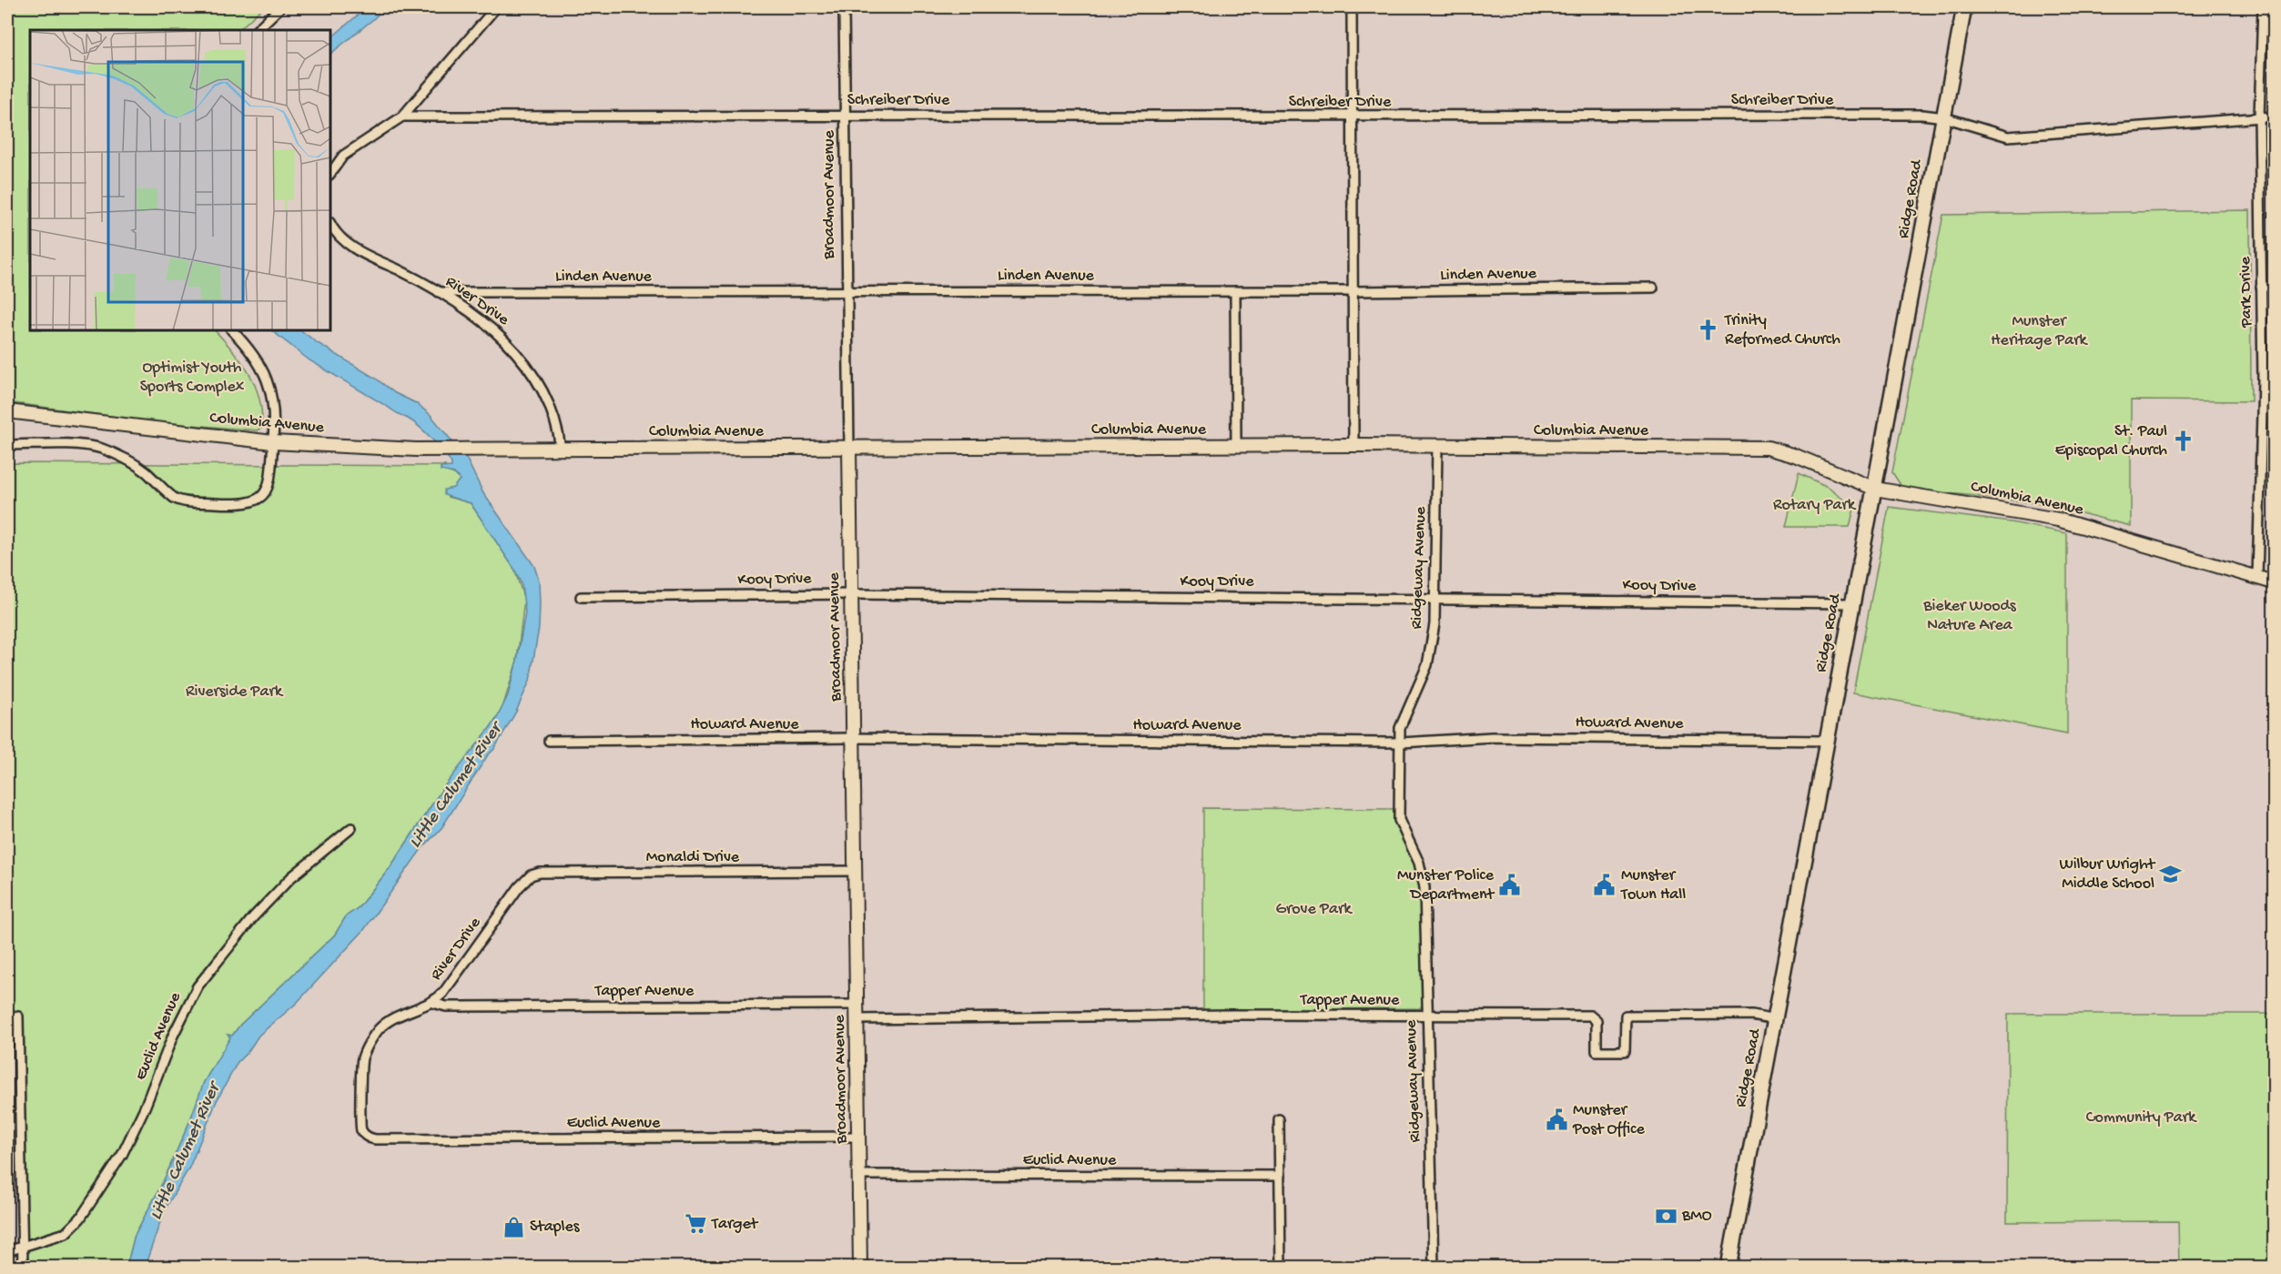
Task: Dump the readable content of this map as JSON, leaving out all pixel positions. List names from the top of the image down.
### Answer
{
  "streets": {
    "main road": ["Ridge Road"],
    "street": [
      "Schreiber Drive",
      "Broadmoor Avenue",
      "Linden Avenue",
      "Park Drive",
      "River Drive",
      "Columbia Avenue",
      "Ridgeway Avenue",
      "Kooy Drive",
      "Howard Avenue",
      "Monaldi Drive",
      "Tapper Avenue",
      "Euclid Avenue"
    ]
  },
  "crossings": [
    ["Schreiber Drive", "Broadmoor Avenue"],
    ["Schreiber Drive", "Ridge Road"],
    ["Schreiber Drive", "Park Drive"],
    ["Broadmoor Avenue", "Linden Avenue"],
    ["Broadmoor Avenue", "Columbia Avenue"],
    ["Broadmoor Avenue", "Kooy Drive"],
    ["Broadmoor Avenue", "Howard Avenue"],
    ["Broadmoor Avenue", "Monaldi Drive"],
    ["Broadmoor Avenue", "Tapper Avenue"],
    ["Broadmoor Avenue", "Euclid Avenue"],
    ["Ridge Road", "Columbia Avenue"],
    ["Ridge Road", "Kooy Drive"],
    ["Ridge Road", "Howard Avenue"],
    ["Ridge Road", "Tapper Avenue"],
    ["Linden Avenue", "River Drive"],
    ["Park Drive", "Columbia Avenue"],
    ["River Drive", "Columbia Avenue"],
    ["River Drive", "Monaldi Drive"],
    ["River Drive", "Tapper Avenue"],
    ["River Drive", "Euclid Avenue"],
    ["Columbia Avenue", "Ridgeway Avenue"],
    ["Ridgeway Avenue", "Kooy Drive"],
    ["Ridgeway Avenue", "Howard Avenue"],
    ["Ridgeway Avenue", "Tapper Avenue"]
  ],
  "water": ["Little Calumet River"],
  "parks": [
    "Munster Heritage Park",
    "Optimist Youth Sports Complex",
    "Rotary Park",
    "Bieker Woods Nature Area",
    "Riverside Park",
    "Grove Park",
    "Community Park"
  ],
  "places": {
    "church": ["Trinity Reformed Church", "St. Paul Episcopal Church"],
    "school or university": ["Wilbur Wright Middle School"],
    "public building": ["Munster Police Department", "Munster Town Hall", "Munster Post Office"],
    "bank": ["BMO"],
    "supermarket": ["Target"],
    "shop": ["Staples"]
  }
}
